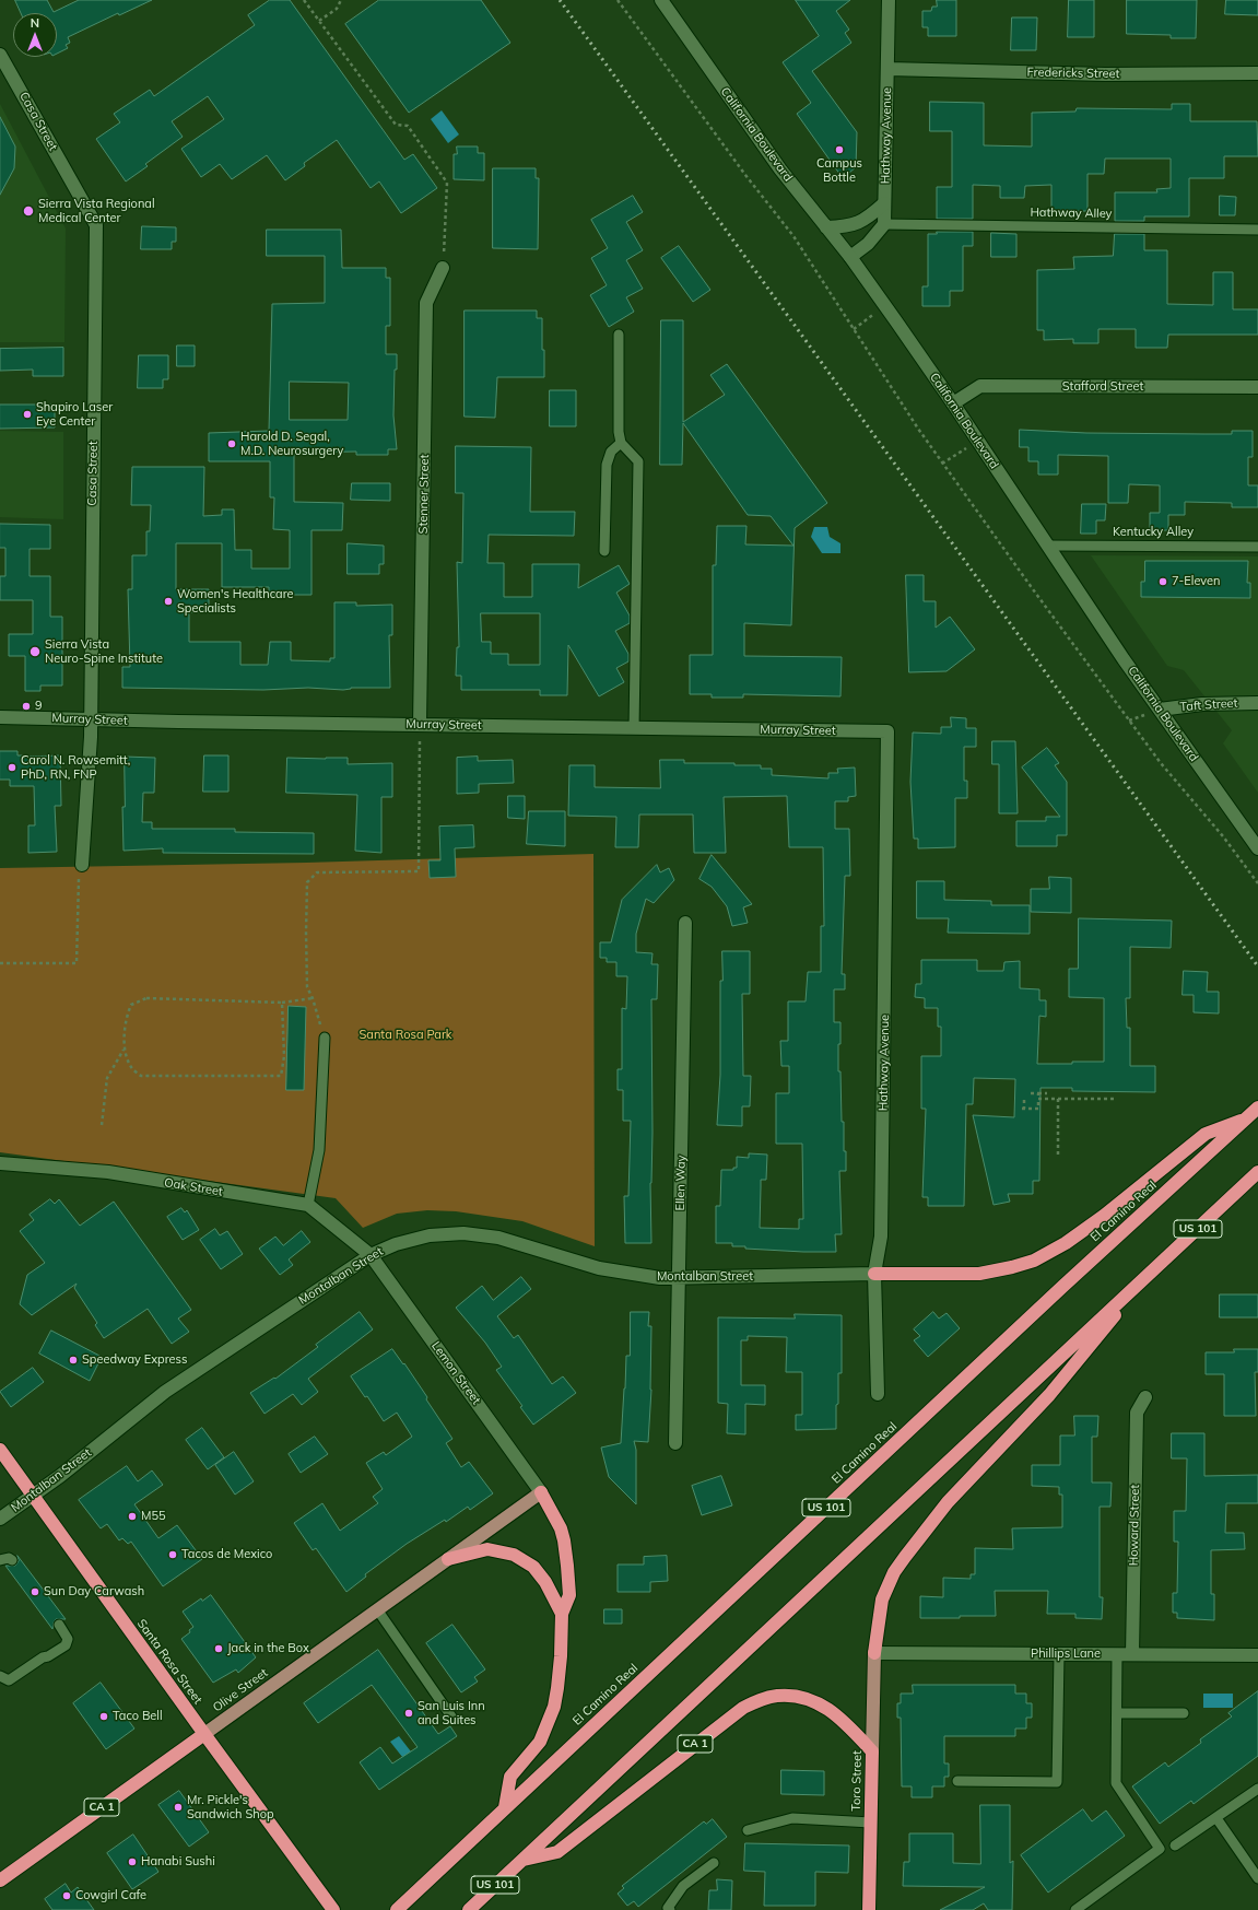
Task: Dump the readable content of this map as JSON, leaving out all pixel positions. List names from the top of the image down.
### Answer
{
  "streets": {
    "highway": [
      "El Camino Real",
      "US 101",
      "Santa Rosa Street",
      "Olive Street",
      "CA 1",
      "Toro Street"
    ],
    "street": [
      "Fredericks Street",
      "Casa Street",
      "California Boulevard",
      "Hathway Avenue",
      "Stafford Street",
      "Stenner Street",
      "Taft Street",
      "Murray Street",
      "Ellen Way",
      "Oak Street",
      "Montalban Street",
      "Lemon Street",
      "Howard Street",
      "Phillips Lane"
    ],
    "lane": ["Hathway Alley", "Kentucky Alley"]
  },
  "crossings": [
    ["Fredericks Street", "Hathway Avenue"],
    ["Casa Street", "Murray Street"],
    ["California Boulevard", "Stafford Street"],
    ["California Boulevard", "Kentucky Alley"],
    ["California Boulevard", "Taft Street"],
    ["Hathway Avenue", "Hathway Alley"],
    ["Hathway Avenue", "Murray Street"],
    ["Hathway Avenue", "Montalban Street"],
    ["Stenner Street", "Murray Street"],
    ["Ellen Way", "Montalban Street"],
    ["Oak Street", "Montalban Street"],
    ["Oak Street", "Lemon Street"],
    ["US 101", "CA 1"],
    ["Montalban Street", "Lemon Street"],
    ["Montalban Street", "Santa Rosa Street"],
    ["Lemon Street", "Olive Street"],
    ["Howard Street", "Phillips Lane"],
    ["Phillips Lane", "Toro Street"],
    ["Santa Rosa Street", "Olive Street"],
    ["CA 1", "Toro Street"]
  ],
  "parks": ["Santa Rosa Park"],
  "places": [
    "Campus Bottle",
    "Sierra Vista Regional Medical Center",
    "Shapiro Laser Eye Center",
    "Harold D. Segal, M.D. Neurosurgery",
    "7-Eleven",
    "Women's Healthcare Specialists",
    "Sierra Vista Neuro-Spine Institute",
    "9",
    "Carol N. Rowsemitt, PhD, RN, FNP",
    "Speedway Express",
    "M55",
    "Tacos de Mexico",
    "Sun Day Carwash",
    "Jack in the Box",
    "San Luis Inn and Suites",
    "Taco Bell",
    "Mr. Pickle's Sandwich Shop",
    "Hanabi Sushi",
    "Cowgirl Cafe"
  ],
  "north": "top"
}
